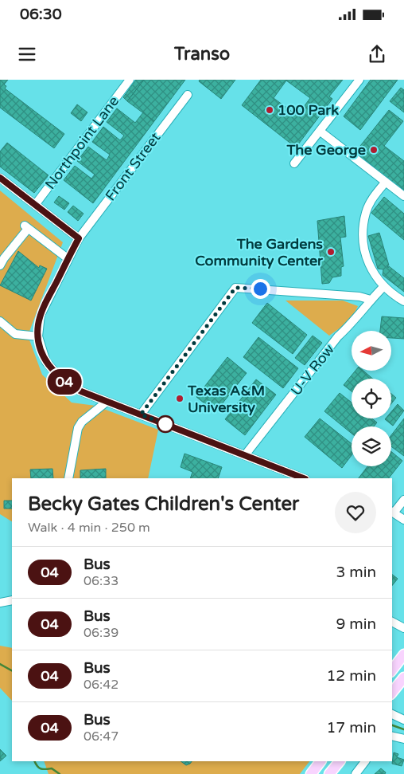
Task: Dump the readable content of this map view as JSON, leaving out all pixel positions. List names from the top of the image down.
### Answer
{
  "streets": {
    "street": ["Northpoint Lane", "Front Street", "U-V Row"]
  },
  "places": [
    "100 Park",
    "The George",
    "The Gardens Community Center",
    "Texas A&M University"
  ],
  "lines": ["bus line 04"],
  "north": "left",
  "page": {
    "status": "06:30",
    "header": "Transo",
    "on_map": "04",
    "heading": ["Becky Gates Children's Center", "Walk · 4 min · 250 m"],
    "list": [
      {
        "mark": "04",
        "name": "Bus",
        "note": "06:33",
        "value": "3 min"
      },
      {
        "mark": "04",
        "name": "Bus",
        "note": "06:39",
        "value": "9 min"
      },
      {
        "mark": "04",
        "name": "Bus",
        "note": "06:42",
        "value": "12 min"
      },
      {
        "mark": "04",
        "name": "Bus",
        "note": "06:47",
        "value": "17 min"
      }
    ]
  }
}
